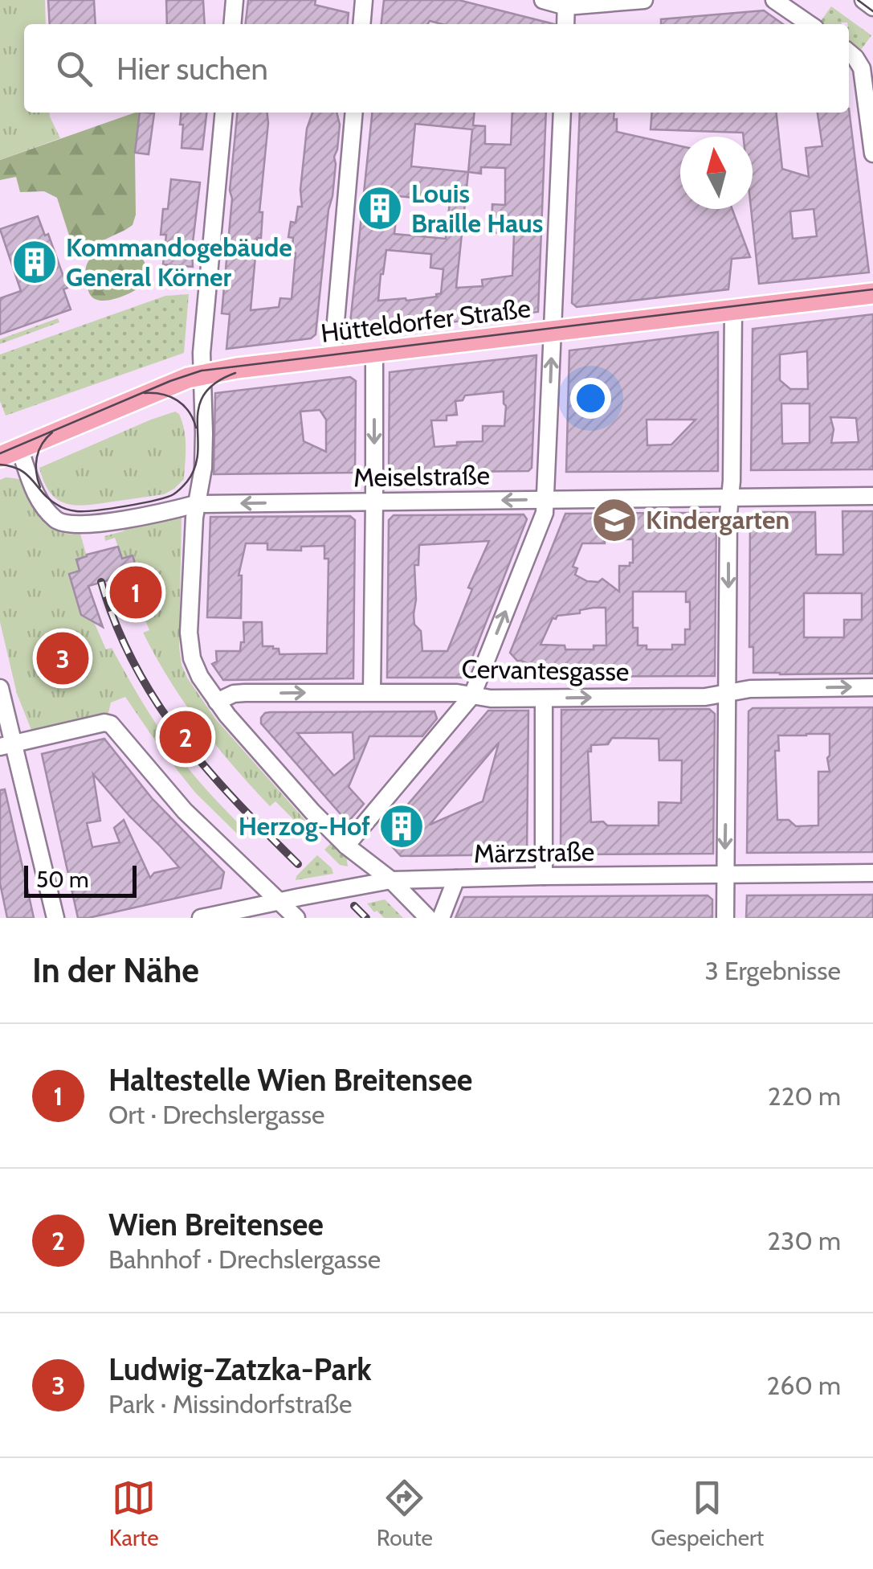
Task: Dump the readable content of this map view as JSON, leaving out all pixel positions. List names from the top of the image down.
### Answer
{
  "streets": {
    "main road": ["Hütteldorfer Straße"],
    "street": ["Meiselstraße", "Cervantesgasse", "Märzstraße"]
  },
  "crossings": [
    ["Hütteldorfer Straße", "Meiselstraße"]
  ],
  "one_way": ["Meiselstraße", "Cervantesgasse"],
  "places": {
    "building": ["Louis Braille Haus", "Kommandogebäude General Körner", "Herzog-Hof"],
    "school or university": ["Kindergarten"]
  },
  "scale_bar": "50 m",
  "north": "top",
  "page": {
    "search": "Hier suchen",
    "pins": ["1", "3", "2"],
    "scale": "50 m",
    "heading": ["In der Nähe", "3 Ergebnisse"],
    "list": [
      {
        "mark": "1",
        "name": "Haltestelle Wien Breitensee",
        "note": "Ort · Drechslergasse",
        "value": "220 m"
      },
      {
        "mark": "2",
        "name": "Wien Breitensee",
        "note": "Bahnhof · Drechslergasse",
        "value": "230 m"
      },
      {
        "mark": "3",
        "name": "Ludwig-Zatzka-Park",
        "note": "Park · Missindorfstraße",
        "value": "260 m"
      }
    ],
    "nav": ["Karte", "Route", "Gespeichert"]
  }
}
